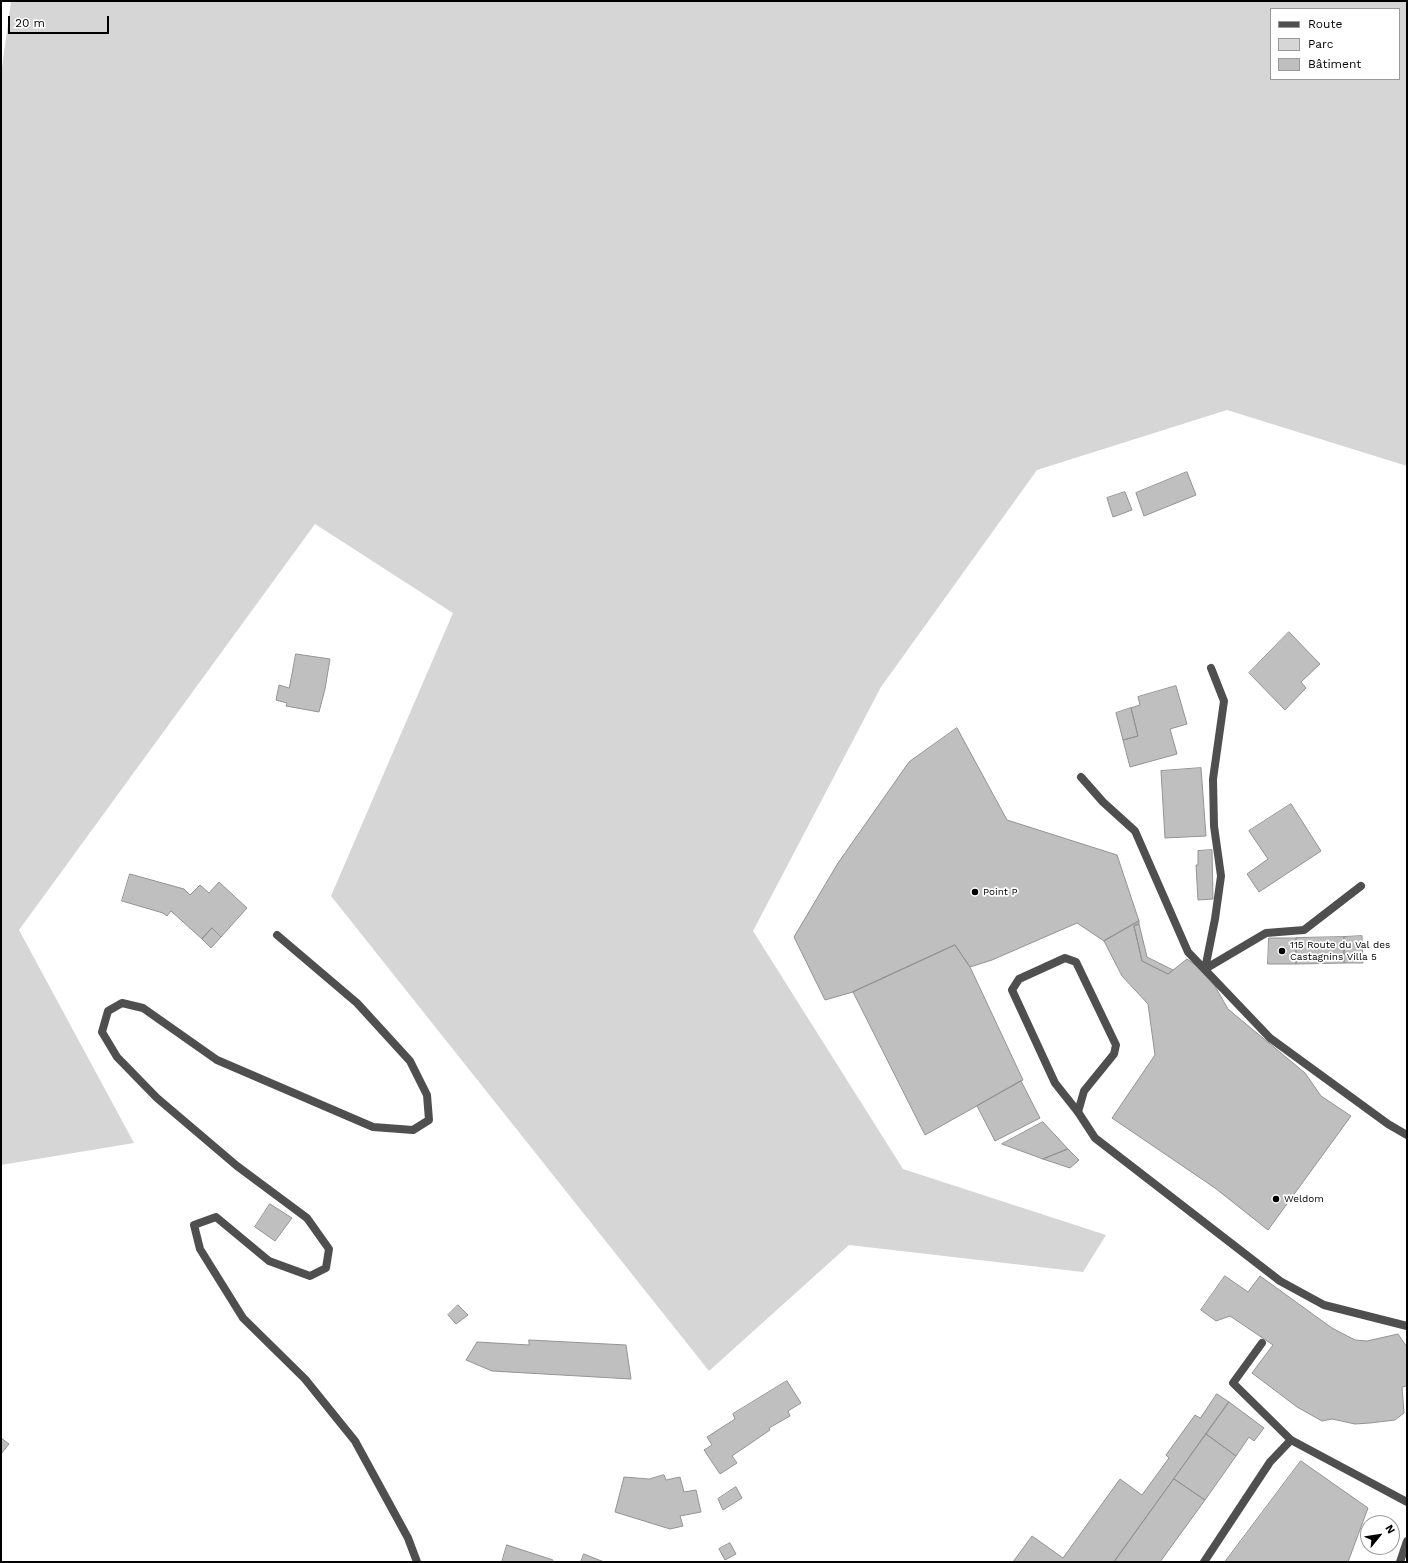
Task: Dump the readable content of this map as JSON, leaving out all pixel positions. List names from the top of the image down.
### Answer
{
  "places": ["Point P", "115 Route du Val des Castagnins Villa 5", "Weldom"],
  "legend": ["Route", "Parc", "Bâtiment"],
  "scale_bar": "20 m",
  "north": "top right"
}
